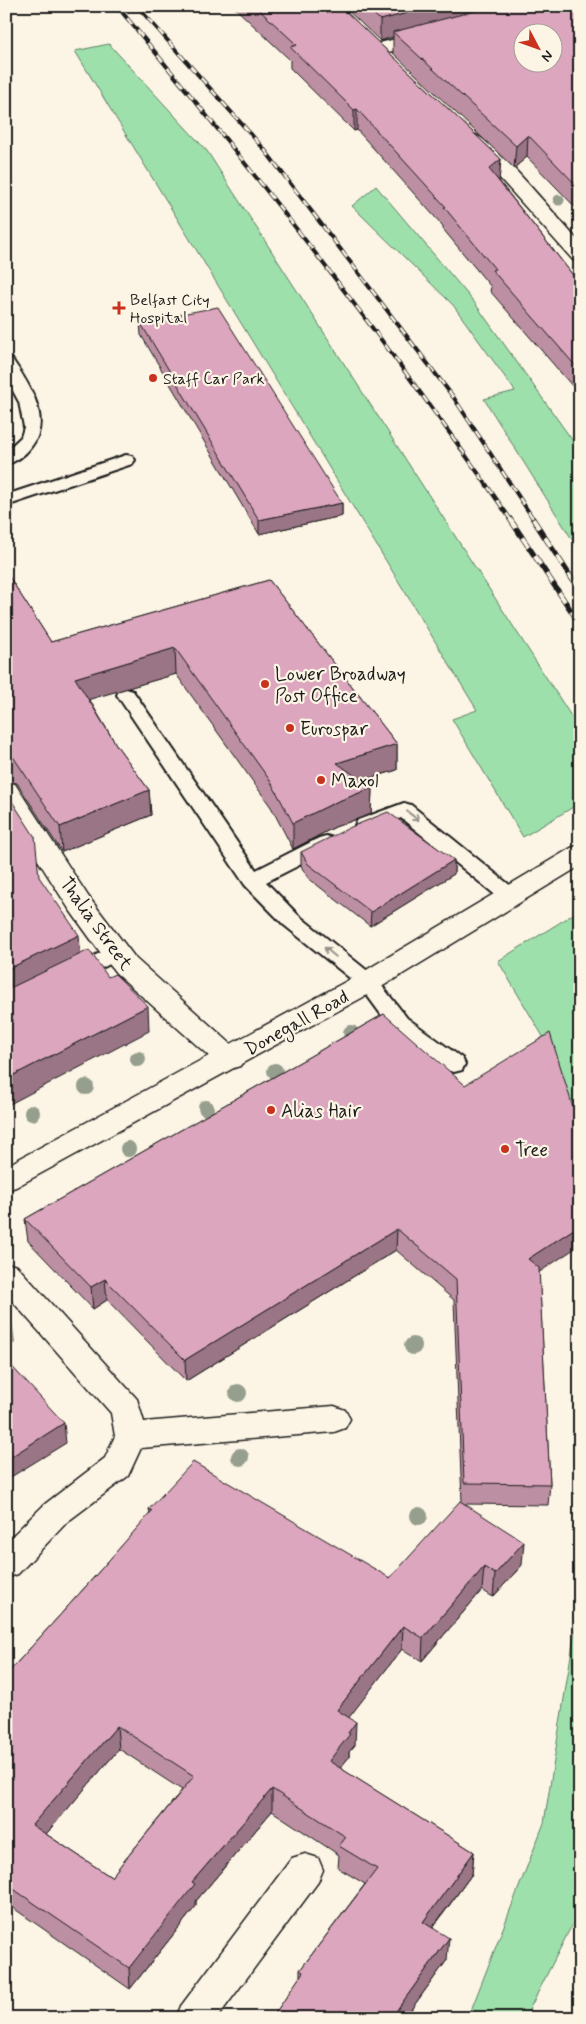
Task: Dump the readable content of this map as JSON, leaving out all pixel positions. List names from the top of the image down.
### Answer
{
  "streets": {
    "street": ["Thalia Street", "Donegall Road"]
  },
  "crossings": [
    ["Thalia Street", "Donegall Road"]
  ],
  "places": {
    "health": ["Belfast City Hospital"],
    "other": [
      "Staff Car Park",
      "Lower Broadway Post Office",
      "Eurospar",
      "Maxol",
      "Alias Hair",
      "Tree"
    ]
  },
  "north": "bottom right"
}
